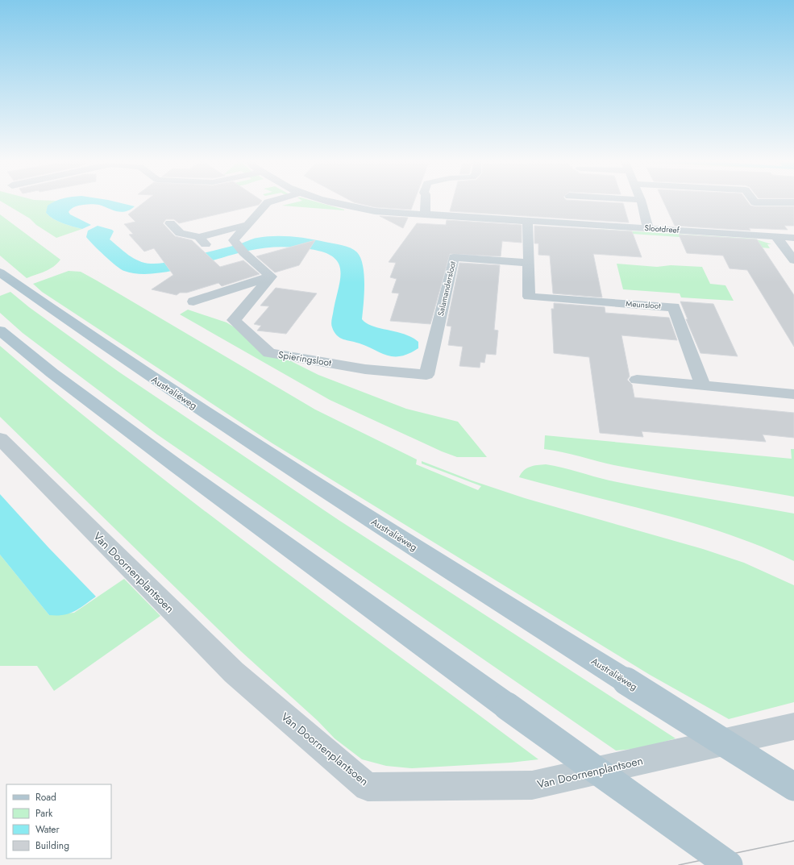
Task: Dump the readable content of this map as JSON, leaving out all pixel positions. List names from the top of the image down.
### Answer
{
  "streets": {
    "main road": ["Australiëweg"],
    "street": [
      "Slootdreef",
      "Salamandersloot",
      "Meunsloot",
      "Spieringsloot",
      "Van Doornenplantsoen"
    ]
  },
  "crossings": [
    ["Salamandersloot", "Meunsloot"],
    ["Salamandersloot", "Spieringsloot"]
  ],
  "legend": [
    "Road",
    "Park",
    "Water",
    "Building"
  ]
}
